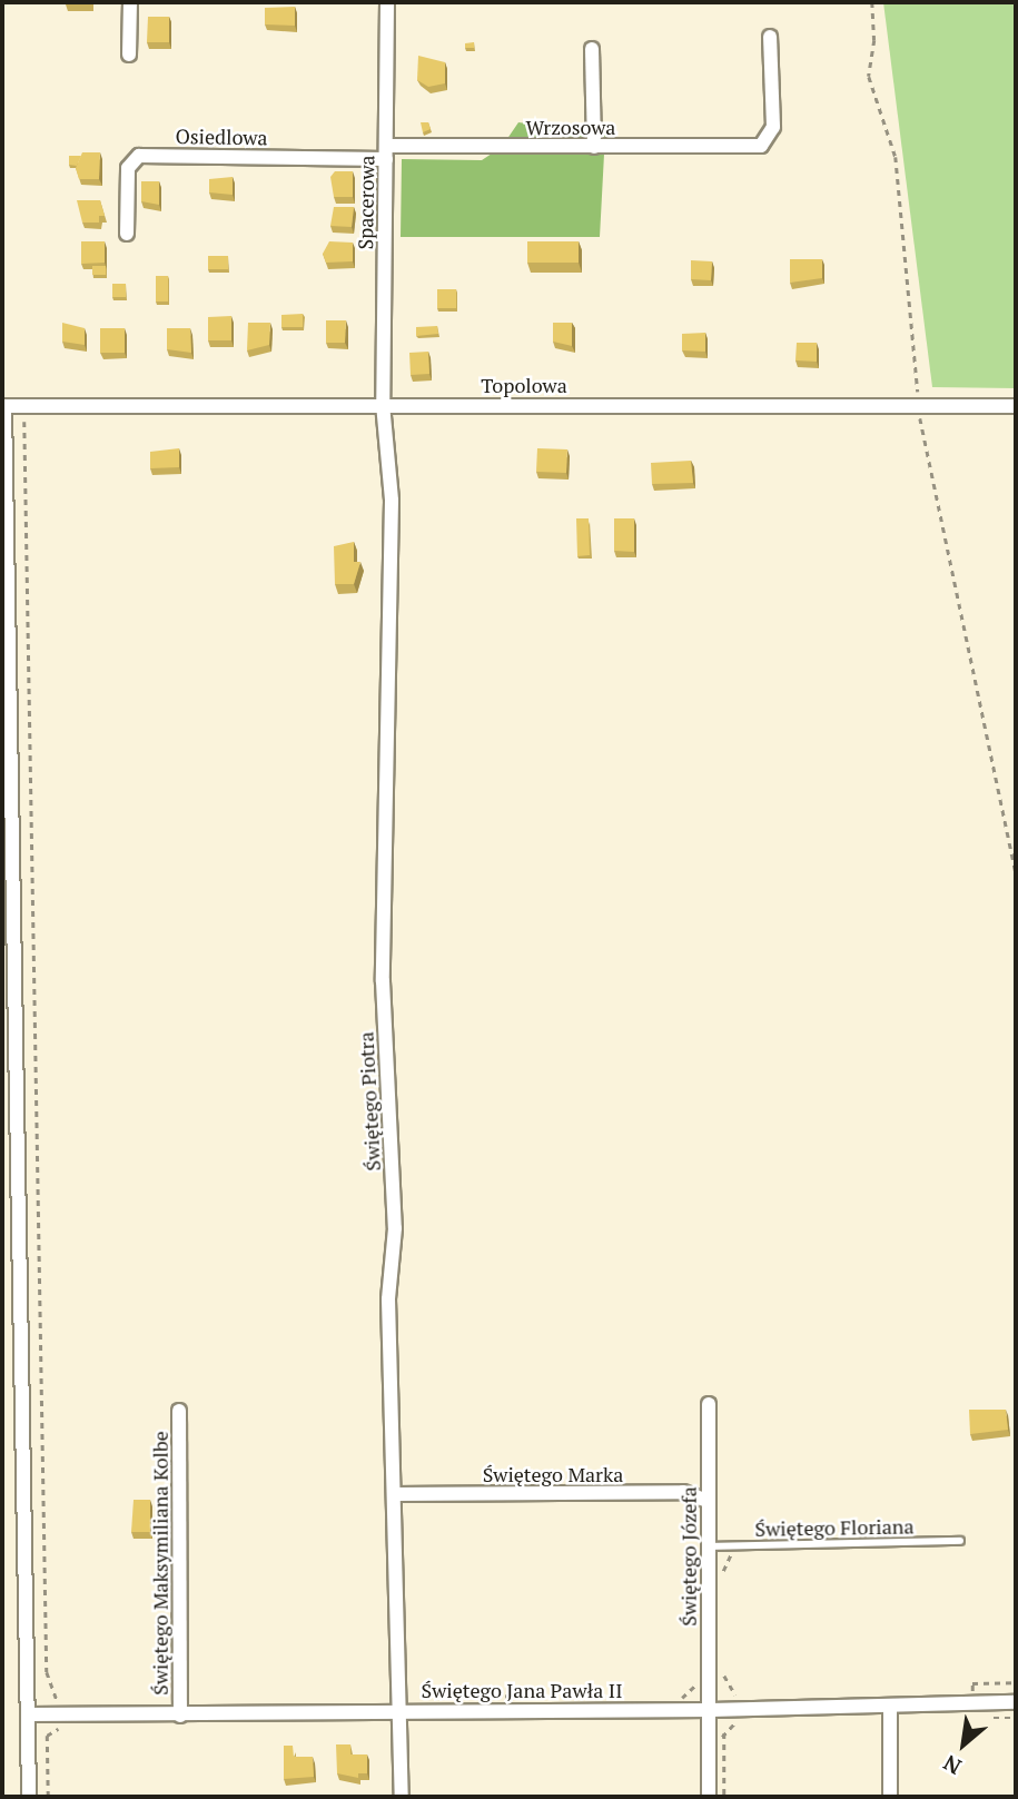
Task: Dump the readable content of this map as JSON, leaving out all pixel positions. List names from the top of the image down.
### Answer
{
  "streets": {
    "street": [
      "Wrzosowa",
      "Osiedlowa",
      "Spacerowa",
      "Topolowa",
      "Świętego Piotra",
      "Świętego Marka",
      "Świętego Józefa",
      "Świętego Maksymiliana Kolbe",
      "Świętego Jana Pawła II"
    ],
    "lane": ["Świętego Floriana"]
  },
  "crossings": [
    ["Wrzosowa", "Osiedlowa"],
    ["Wrzosowa", "Spacerowa"],
    ["Osiedlowa", "Spacerowa"],
    ["Spacerowa", "Topolowa"],
    ["Spacerowa", "Świętego Piotra"],
    ["Topolowa", "Świętego Piotra"],
    ["Świętego Piotra", "Świętego Marka"],
    ["Świętego Piotra", "Świętego Jana Pawła II"],
    ["Świętego Marka", "Świętego Józefa"],
    ["Świętego Floriana", "Świętego Józefa"],
    ["Świętego Józefa", "Świętego Jana Pawła II"],
    ["Świętego Maksymiliana Kolbe", "Świętego Jana Pawła II"]
  ],
  "north": "bottom left"
}
